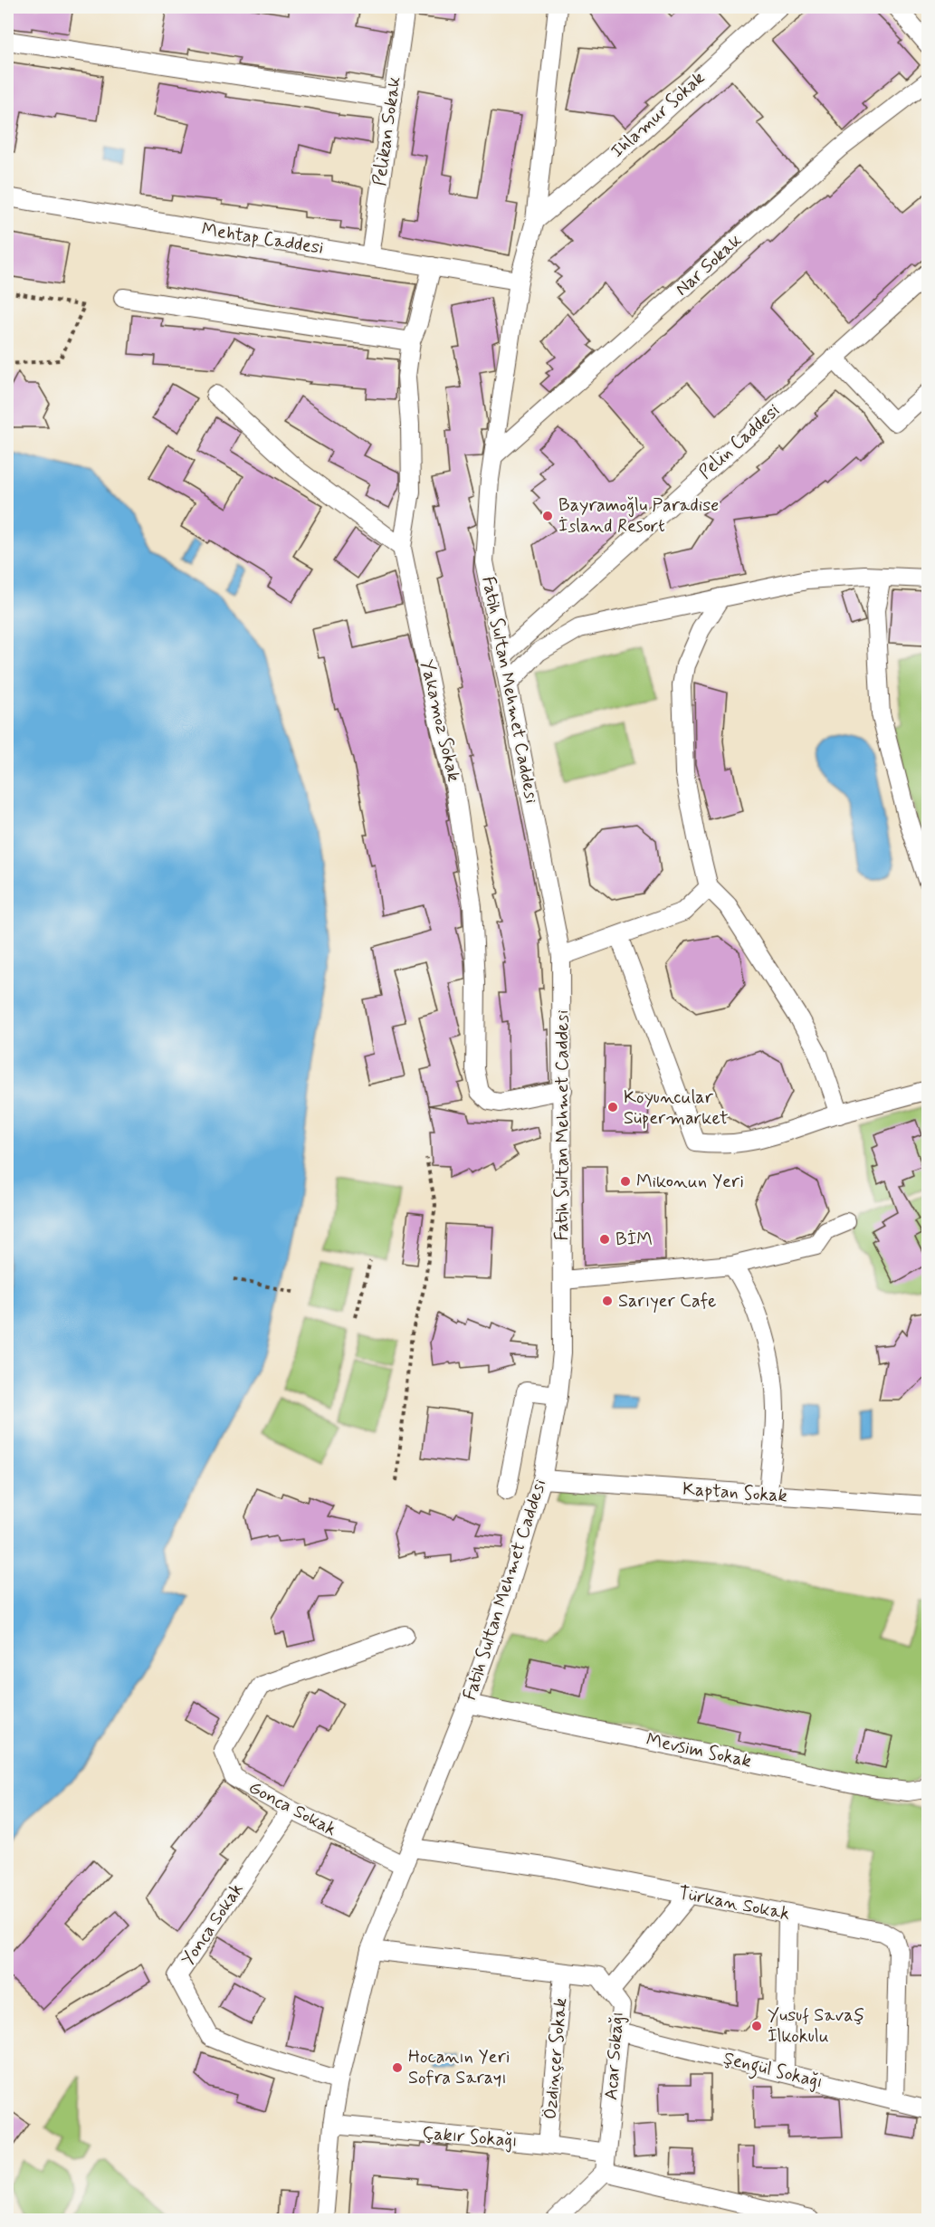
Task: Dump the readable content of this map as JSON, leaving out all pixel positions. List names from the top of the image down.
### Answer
{
  "streets": {
    "street": [
      "Ihlamur Sokak",
      "Pelikan Sokak",
      "Mehtap Caddesi",
      "Nar Sokak",
      "Pelin Caddesi",
      "Fatih Sultan Mehmet Caddesi",
      "Yakamoz Sokak",
      "Kaptan Sokak",
      "Mevsim Sokak",
      "Gonca Sokak",
      "Türkan Sokak",
      "Yonca Sokak",
      "Acar Sokağı",
      "Özdinçer Sokak",
      "Şengül Sokağı",
      "Çakır Sokağı"
    ]
  },
  "crossings": [
    ["Ihlamur Sokak", "Fatih Sultan Mehmet Caddesi"],
    ["Pelikan Sokak", "Mehtap Caddesi"],
    ["Mehtap Caddesi", "Fatih Sultan Mehmet Caddesi"],
    ["Mehtap Caddesi", "Yakamoz Sokak"],
    ["Nar Sokak", "Fatih Sultan Mehmet Caddesi"],
    ["Pelin Caddesi", "Fatih Sultan Mehmet Caddesi"],
    ["Fatih Sultan Mehmet Caddesi", "Yakamoz Sokak"],
    ["Fatih Sultan Mehmet Caddesi", "Kaptan Sokak"],
    ["Fatih Sultan Mehmet Caddesi", "Mevsim Sokak"],
    ["Fatih Sultan Mehmet Caddesi", "Gonca Sokak"],
    ["Fatih Sultan Mehmet Caddesi", "Türkan Sokak"],
    ["Fatih Sultan Mehmet Caddesi", "Yonca Sokak"],
    ["Fatih Sultan Mehmet Caddesi", "Acar Sokağı"],
    ["Fatih Sultan Mehmet Caddesi", "Çakır Sokağı"],
    ["Gonca Sokak", "Yonca Sokak"],
    ["Türkan Sokak", "Şengül Sokağı"],
    ["Acar Sokağı", "Özdinçer Sokak"],
    ["Acar Sokağı", "Şengül Sokağı"],
    ["Acar Sokağı", "Çakır Sokağı"],
    ["Özdinçer Sokak", "Çakır Sokağı"]
  ],
  "places": [
    "Bayramoğlu Paradise İsland Resort",
    "Koyuncular Süpermarket",
    "Mikonun Yeri",
    "BİM",
    "Sarıyer Cafe",
    "Yusuf Savaş İlkokulu",
    "Hocanın Yeri Sofra Sarayı"
  ]
}
